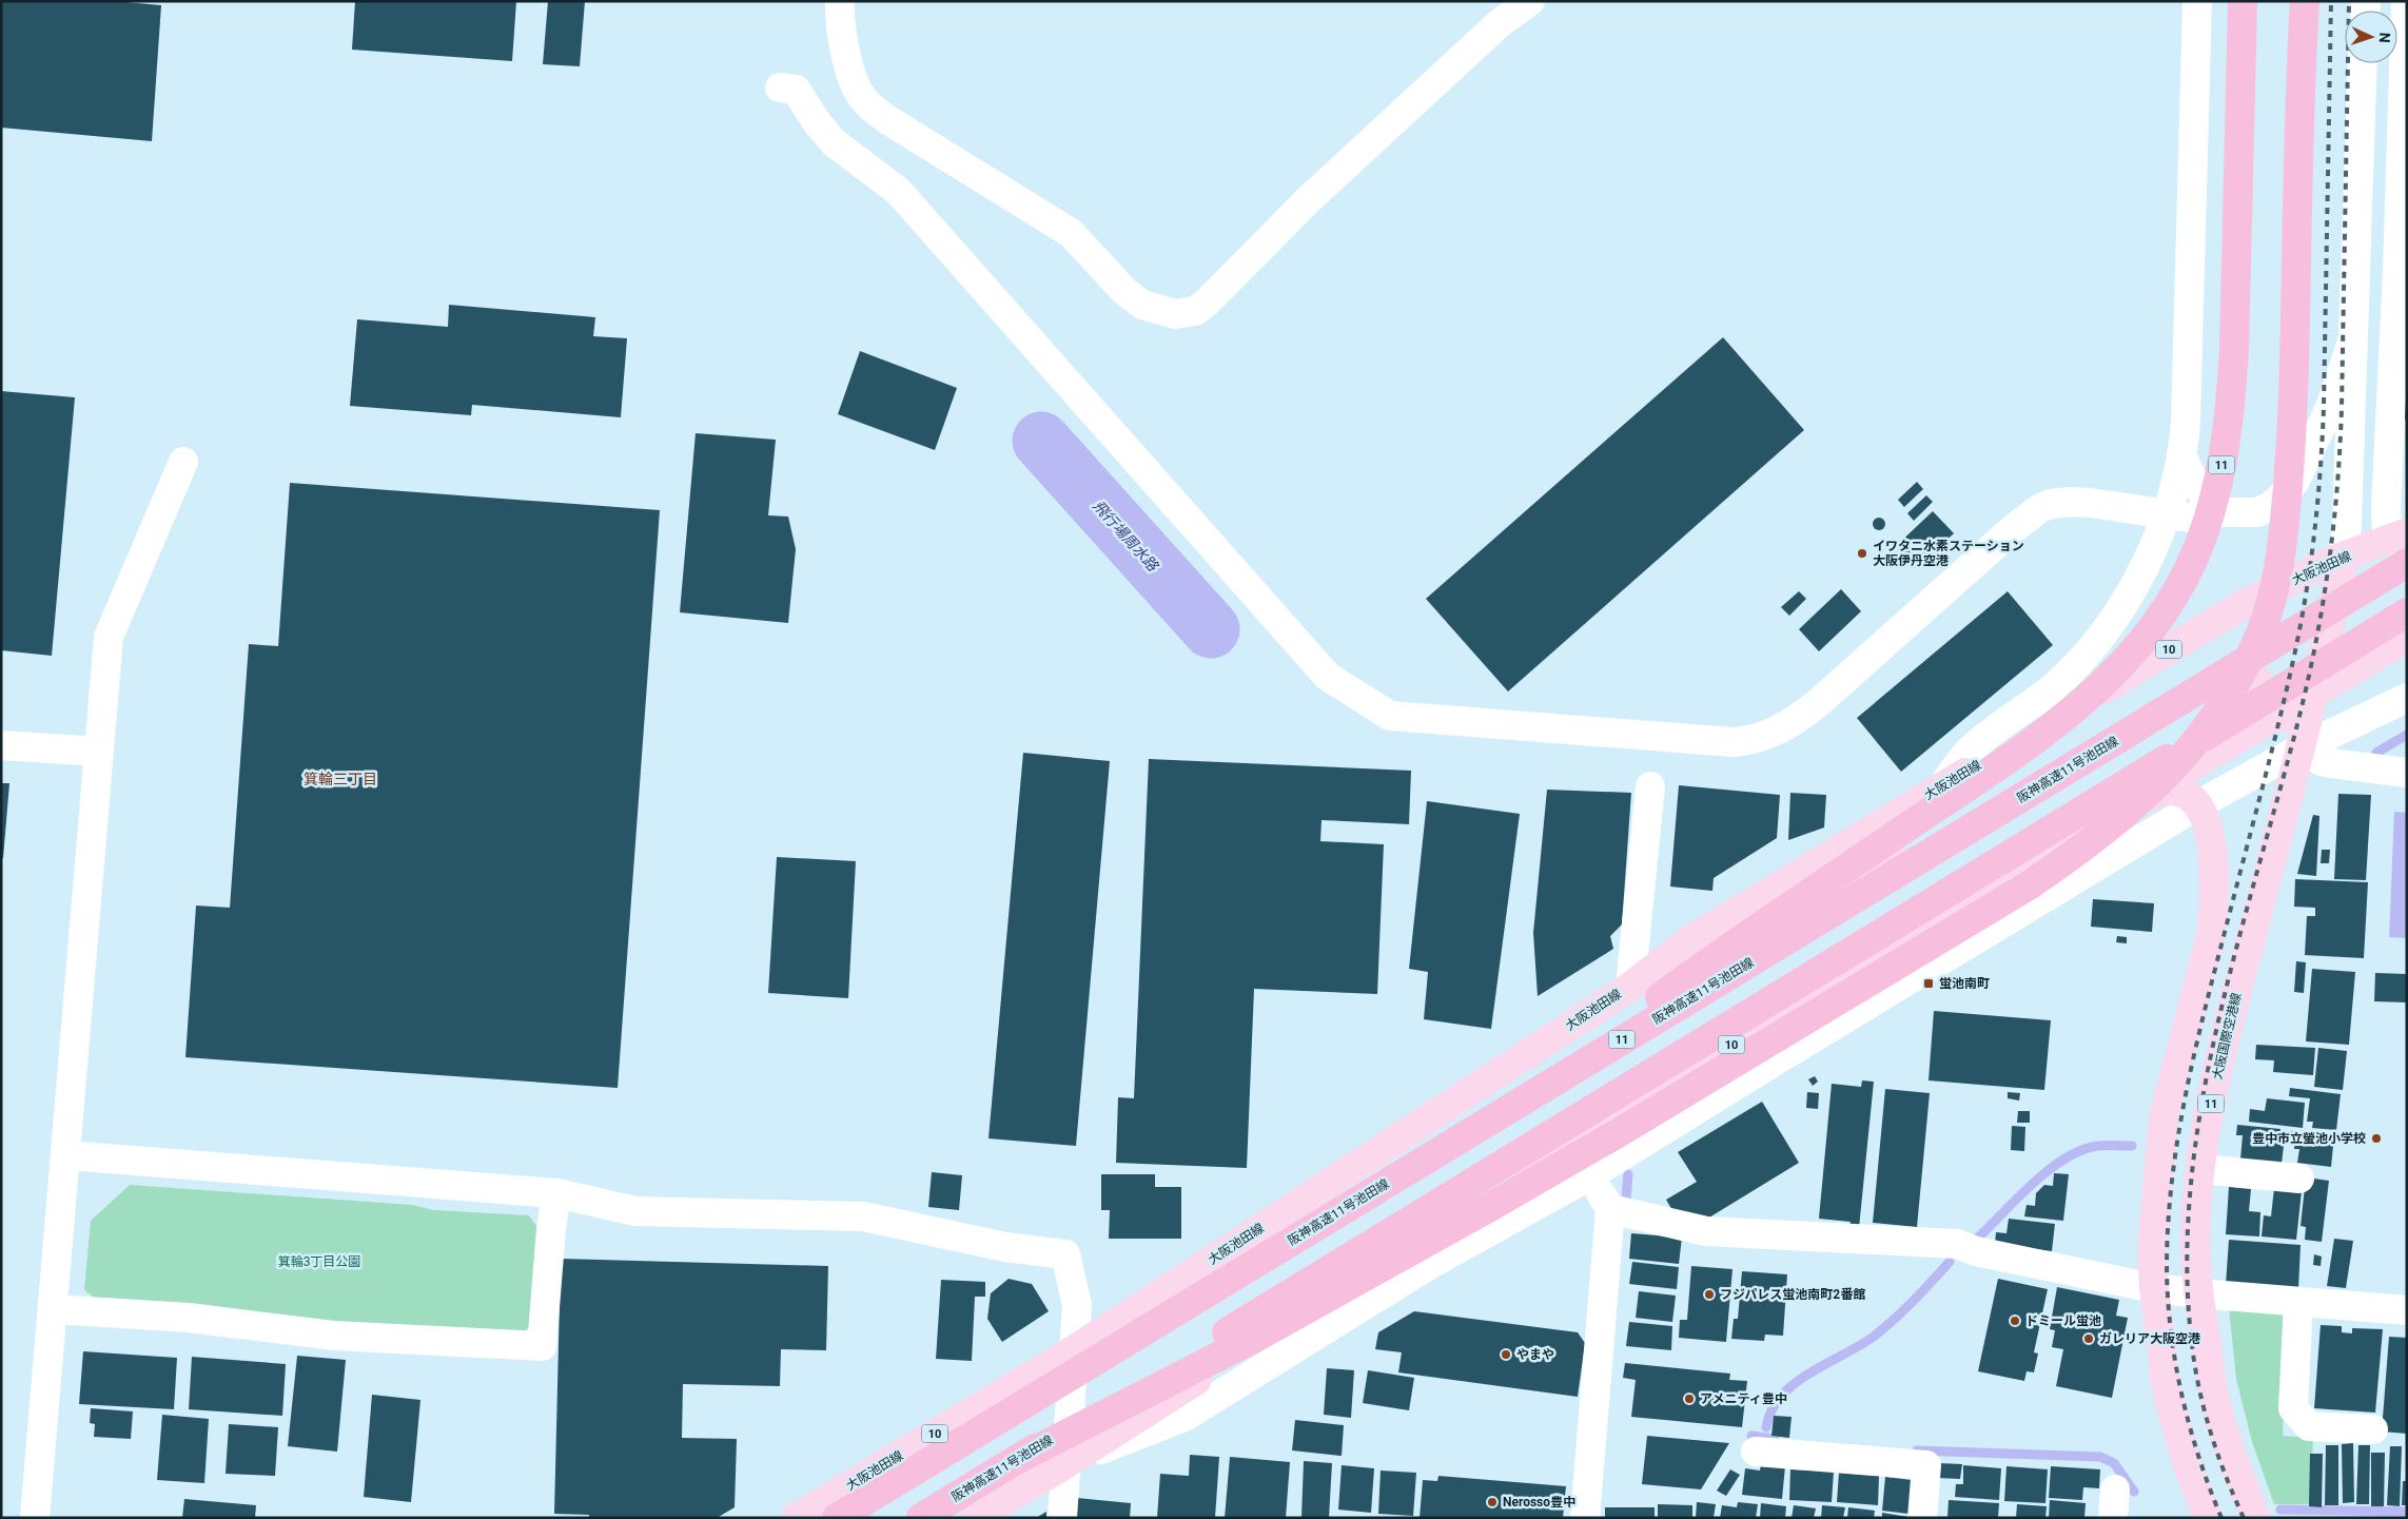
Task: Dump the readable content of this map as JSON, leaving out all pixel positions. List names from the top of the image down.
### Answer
{
  "streets": {
    "highway": ["11", "阪神高速11号池田線"],
    "main road": ["大阪池田線", "10", "大阪国際空港線"]
  },
  "crossings": [
    ["11", "阪神高速11号池田線"],
    ["大阪池田線", "大阪国際空港線"],
    ["10", "大阪国際空港線"]
  ],
  "districts": ["箕輪三丁目"],
  "water": ["飛行場周水路"],
  "parks": ["箕輪3丁目公園"],
  "places": {
    "other": [
      "イワタニ水素ステーション 大阪伊丹空港",
      "豊中市立螢池小学校",
      "フジパレス蛍池南町2番館",
      "ドミール蛍池",
      "ガレリア大阪空港",
      "やまや",
      "アメニティ豊中",
      "Nerosso豊中"
    ],
    "transit": ["蛍池南町"]
  },
  "north": "right"
}
